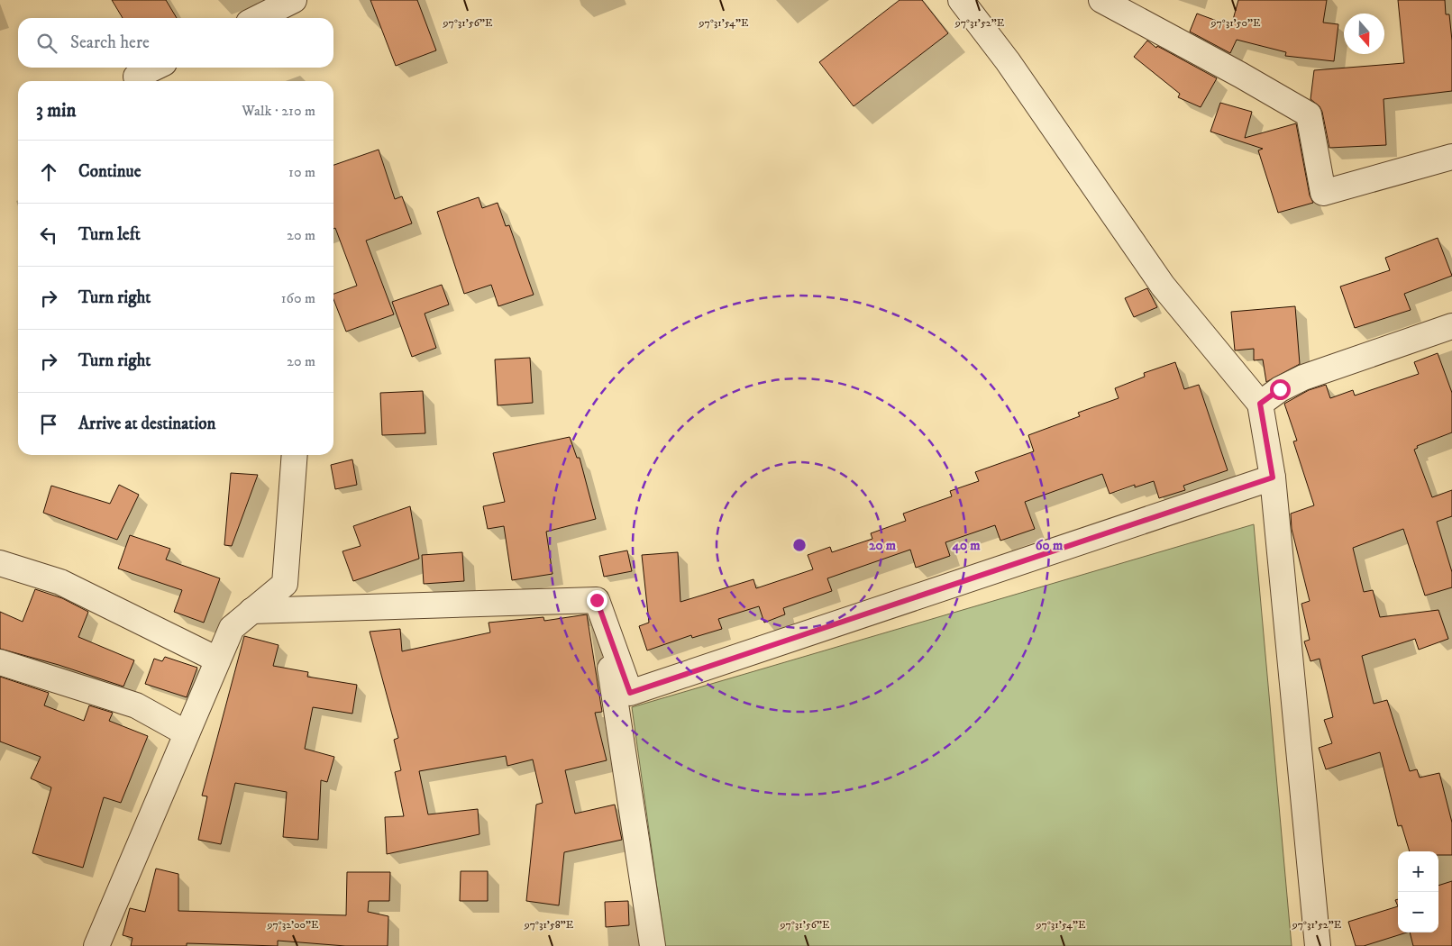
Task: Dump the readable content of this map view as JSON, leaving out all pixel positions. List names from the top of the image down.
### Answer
{
  "north": "bottom",
  "page": {
    "search": "Search here",
    "heading": ["3 min", "Walk · 210 m"],
    "list": [
      ["Continue", "10 m"],
      ["Turn left", "20 m"],
      ["Turn right", "160 m"],
      ["Turn right", "20 m"],
      "Arrive at destination"
    ],
    "map_buttons": ["+", "−"]
  },
  "coordinates": [
    "97°31'56\"E",
    "97°31'54\"E",
    "97°31'52\"E",
    "97°31'50\"E",
    "97°32'00\"E",
    "97°31'58\"E"
  ],
  "rings": ["20 m", "40 m", "60 m"]
}
